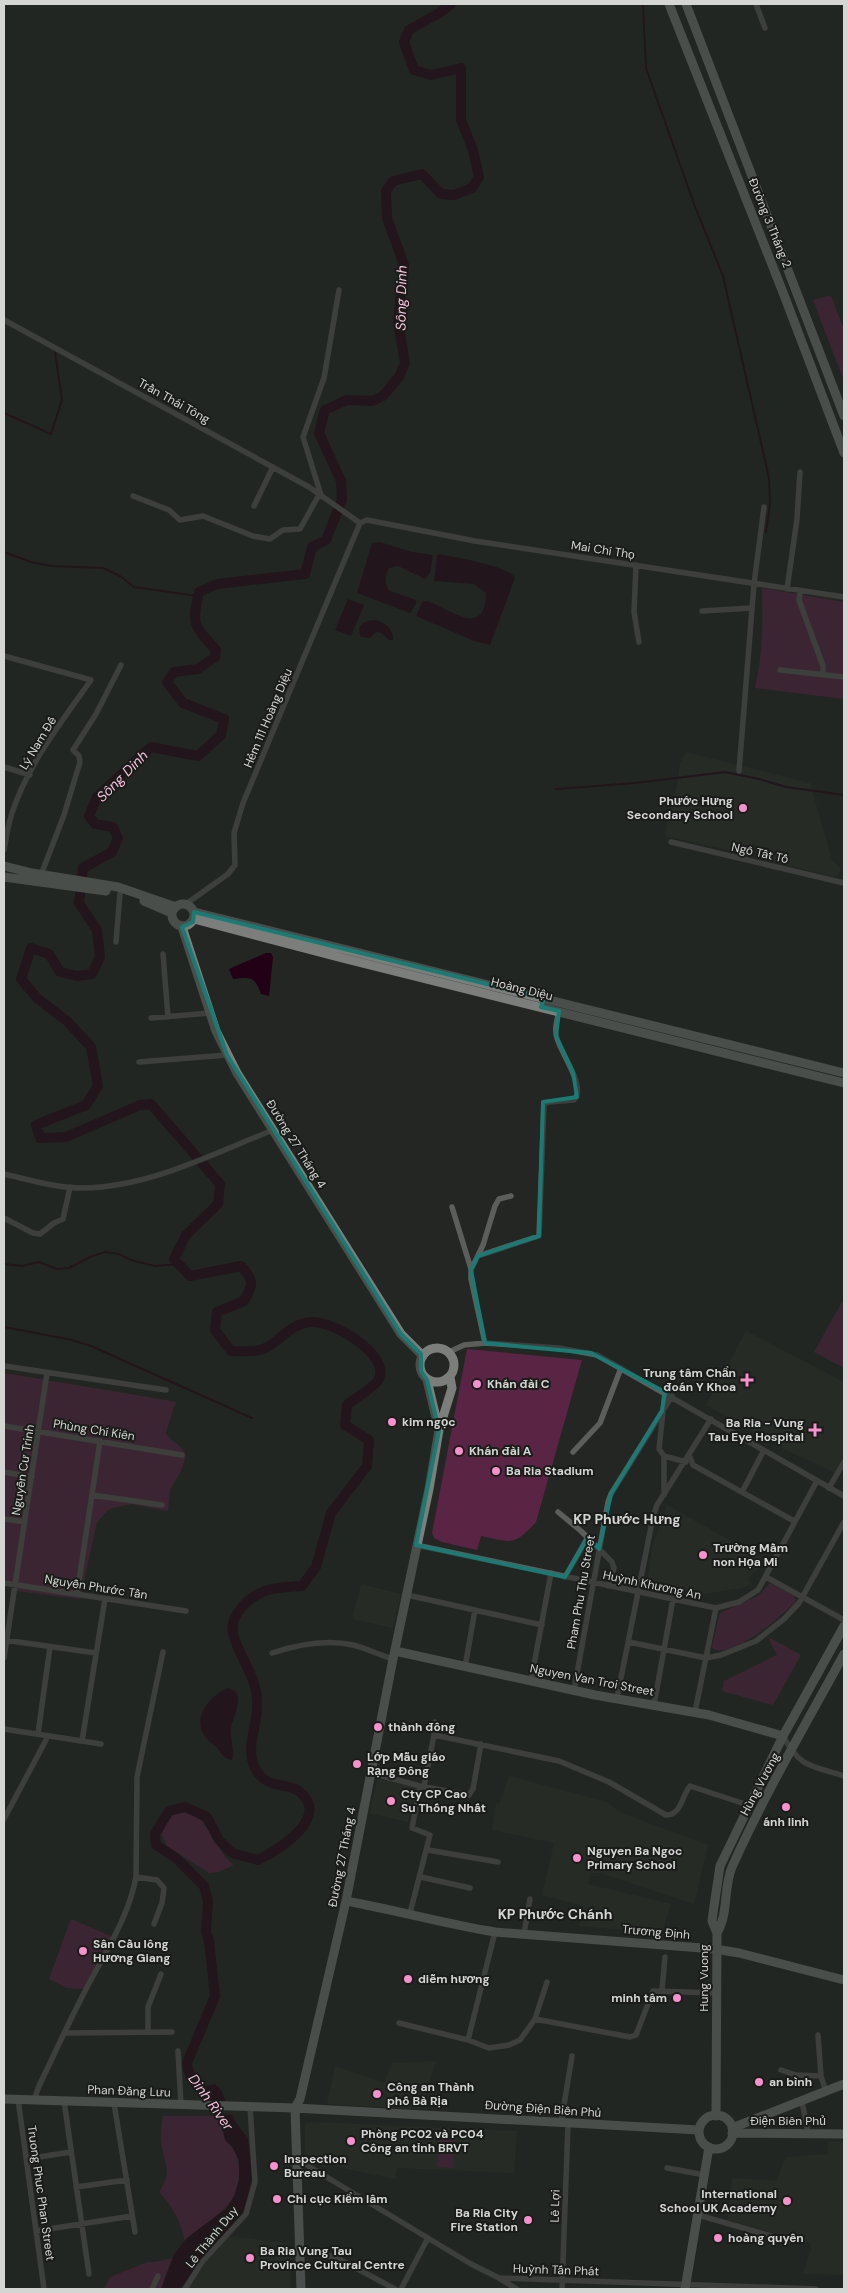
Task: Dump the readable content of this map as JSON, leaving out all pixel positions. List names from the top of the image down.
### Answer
{
  "streets": {
    "street": [
      "Đường 3 Tháng 2",
      "Trần Thái Tông",
      "Mai Chí Thọ",
      "Hẻm 111 Hoàng Diệu",
      "Lý Nam Đế",
      "Ngô Tất Tố",
      "Hoàng Diệu",
      "Đường 27 Tháng 4",
      "Phùng Chí Kiên",
      "Nguyễn Cư Trinh",
      "Huỳnh Khương An",
      "Nguyễn Phước Tần",
      "Pham Phu Thu Street",
      "Nguyen Van Troi Street",
      "Hùng Vương",
      "Trương Định",
      "Hung Vuong",
      "Phan Đăng Lưu",
      "Đường Điện Biên Phủ",
      "Điện Biên Phủ",
      "Truong Phuc Phan Street",
      "Lê Lợi",
      "Lê Thành Duy",
      "Huỳnh Tấn Phát"
    ]
  },
  "crossings": [
    ["Trần Thái Tông", "Mai Chí Thọ"],
    ["Trần Thái Tông", "Hẻm 111 Hoàng Diệu"],
    ["Mai Chí Thọ", "Hẻm 111 Hoàng Diệu"],
    ["Hẻm 111 Hoàng Diệu", "Hoàng Diệu"],
    ["Hẻm 111 Hoàng Diệu", "Đường 27 Tháng 4"],
    ["Hoàng Diệu", "Đường 27 Tháng 4"],
    ["Đường 27 Tháng 4", "Huỳnh Khương An"],
    ["Đường 27 Tháng 4", "Nguyen Van Troi Street"],
    ["Đường 27 Tháng 4", "Trương Định"],
    ["Đường 27 Tháng 4", "Phan Đăng Lưu"],
    ["Đường 27 Tháng 4", "Đường Điện Biên Phủ"],
    ["Đường 27 Tháng 4", "Huỳnh Tấn Phát"],
    ["Phùng Chí Kiên", "Nguyễn Cư Trinh"],
    ["Nguyễn Cư Trinh", "Nguyễn Phước Tần"],
    ["Huỳnh Khương An", "Pham Phu Thu Street"],
    ["Pham Phu Thu Street", "Nguyen Van Troi Street"],
    ["Nguyen Van Troi Street", "Hùng Vương"],
    ["Nguyen Van Troi Street", "Hung Vuong"],
    ["Hùng Vương", "Hung Vuong"],
    ["Trương Định", "Hung Vuong"],
    ["Hung Vuong", "Đường Điện Biên Phủ"],
    ["Hung Vuong", "Điện Biên Phủ"],
    ["Phan Đăng Lưu", "Đường Điện Biên Phủ"],
    ["Phan Đăng Lưu", "Truong Phuc Phan Street"],
    ["Phan Đăng Lưu", "Lê Thành Duy"],
    ["Đường Điện Biên Phủ", "Điện Biên Phủ"],
    ["Đường Điện Biên Phủ", "Lê Lợi"],
    ["Lê Lợi", "Huỳnh Tấn Phát"]
  ],
  "districts": ["KP Phước Hưng", "KP Phước Chánh"],
  "water": ["Sông Dinh", "Dinh River"],
  "places": {
    "other": [
      "Phước Hưng Secondary School",
      "Khán đài C",
      "kim ngọc",
      "Khán đài A",
      "Ba Ria Stadium",
      "Trường Mầm non Họa Mi",
      "thành đông",
      "Lớp Mẫu giáo Rạng Đông",
      "Cty CP Cao Su Thống Nhất",
      "ánh linh",
      "Nguyen Ba Ngoc Primary School",
      "Sân Cầu lông Hương Giang",
      "diễm hương",
      "minh tâm",
      "an bình",
      "Công an Thành phố Bà Rịa",
      "Phòng PC02 và PC04 Công an tỉnh BRVT",
      "Inspection Bureau",
      "Chi cục Kiểm lâm",
      "International School UK Academy",
      "Ba Ria City Fire Station",
      "hoàng quyên",
      "Ba Ria Vung Tau Province Cultural Centre"
    ],
    "health": ["Trung tâm Chẩn đoán Y Khoa", "Ba Ria - Vung Tau Eye Hospital"]
  }
}
